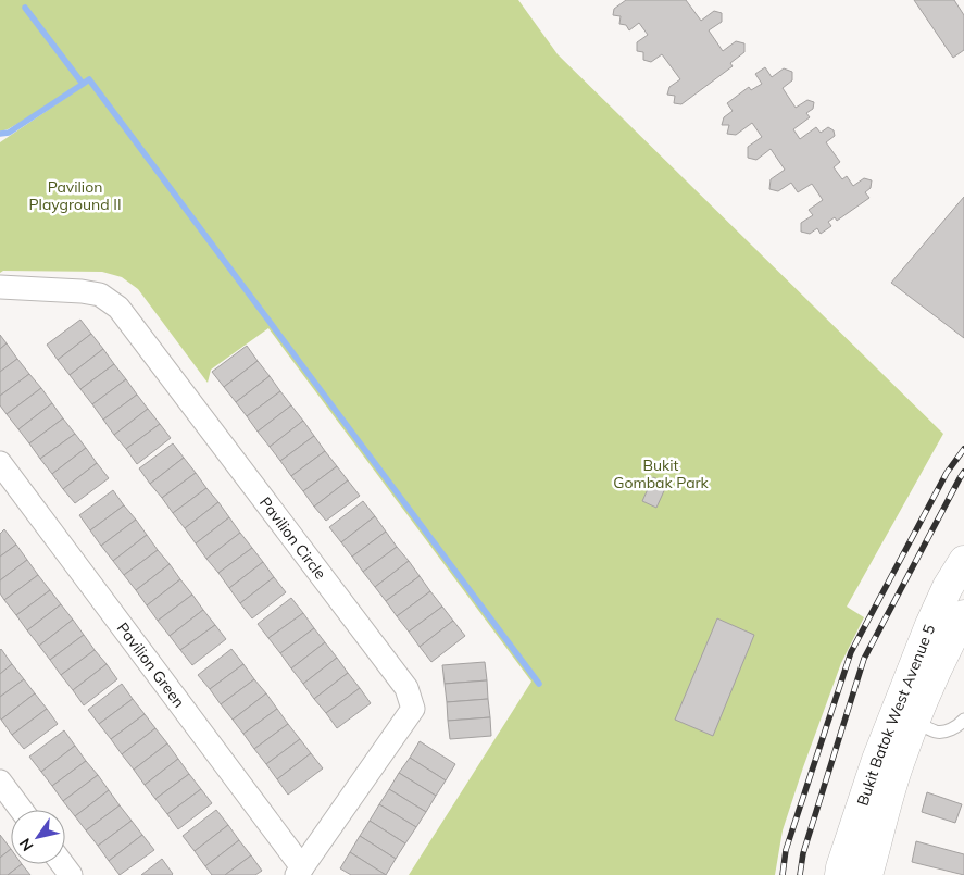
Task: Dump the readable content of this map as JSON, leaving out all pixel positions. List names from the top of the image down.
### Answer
{
  "streets": {
    "street": ["Pavilion Circle", "Pavilion Green", "Bukit Batok West Avenue 5"]
  },
  "crossings": [
    ["Pavilion Circle", "Pavilion Green"]
  ],
  "parks": ["Pavilion Playground II", "Bukit Gombak Park"],
  "north": "bottom left"
}
